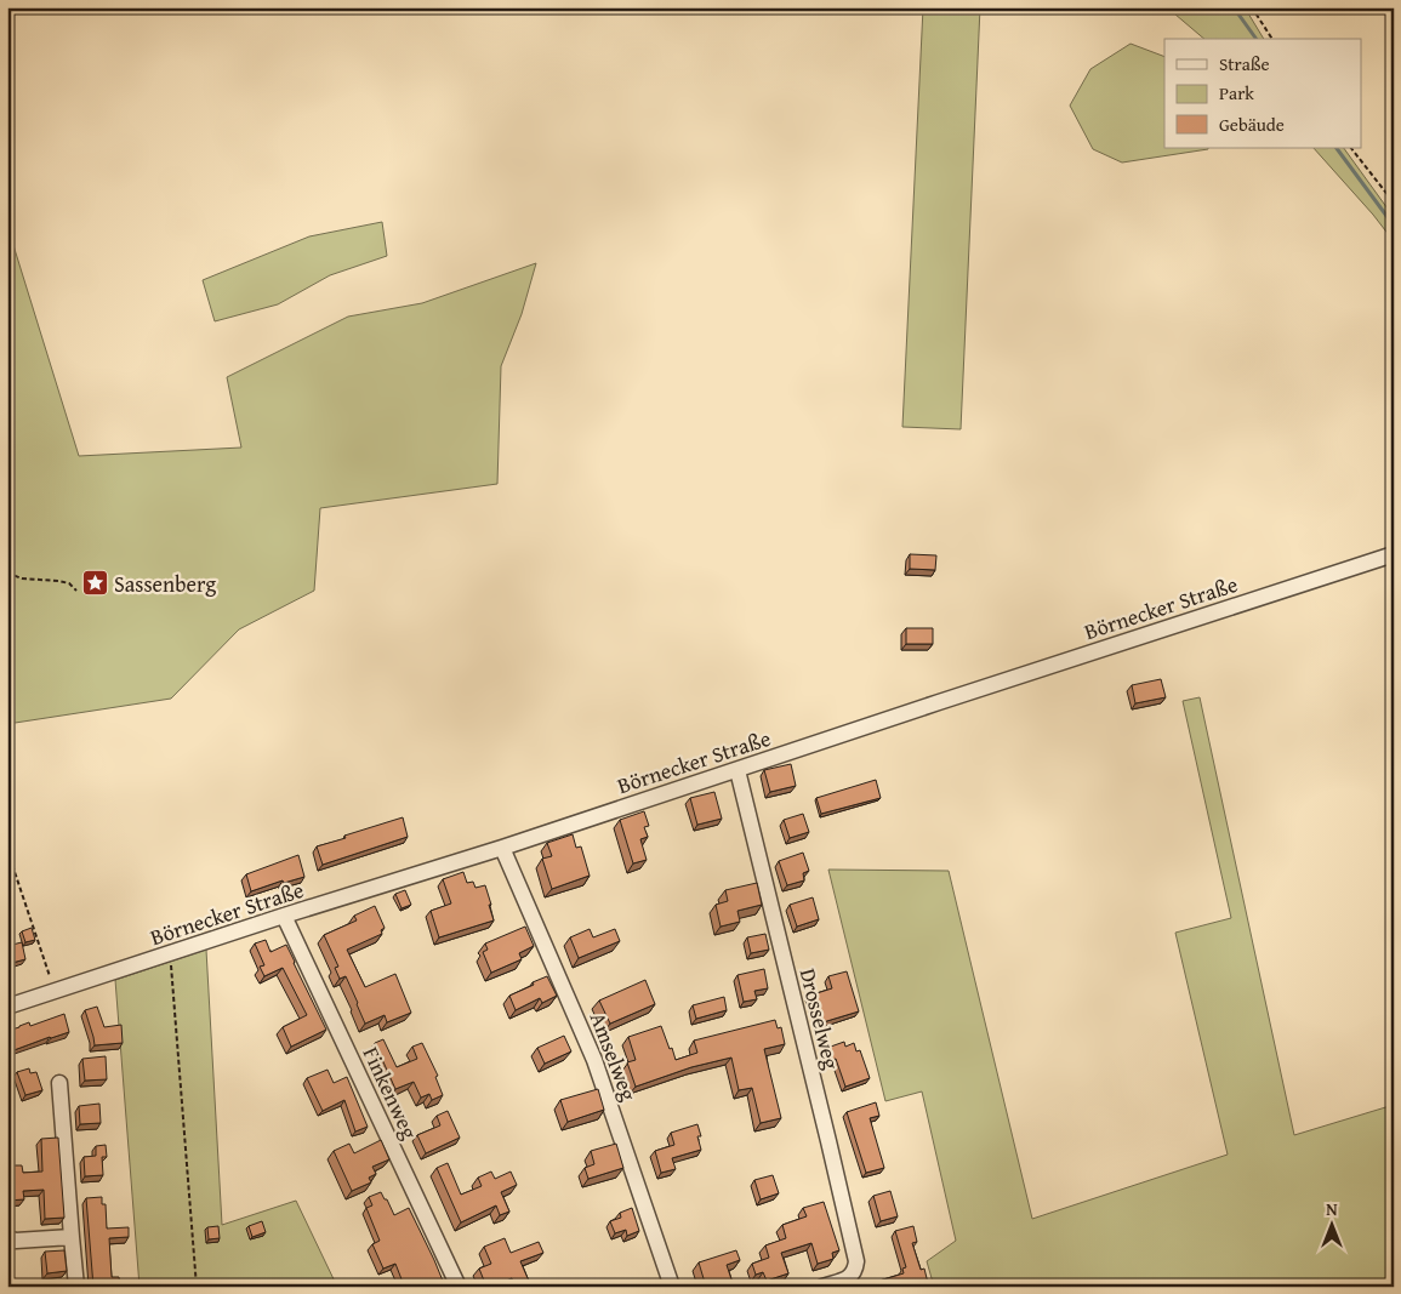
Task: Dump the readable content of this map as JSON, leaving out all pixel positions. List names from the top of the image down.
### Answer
{
  "streets": {
    "street": [
      "Börnecker Straße",
      "Drosselweg",
      "Amselweg",
      "Finkenweg"
    ]
  },
  "crossings": [
    ["Börnecker Straße", "Drosselweg"],
    ["Börnecker Straße", "Amselweg"],
    ["Börnecker Straße", "Finkenweg"]
  ],
  "places": {
    "place": ["Sassenberg"]
  },
  "legend": ["Straße", "Park", "Gebäude"],
  "north": "top"
}
